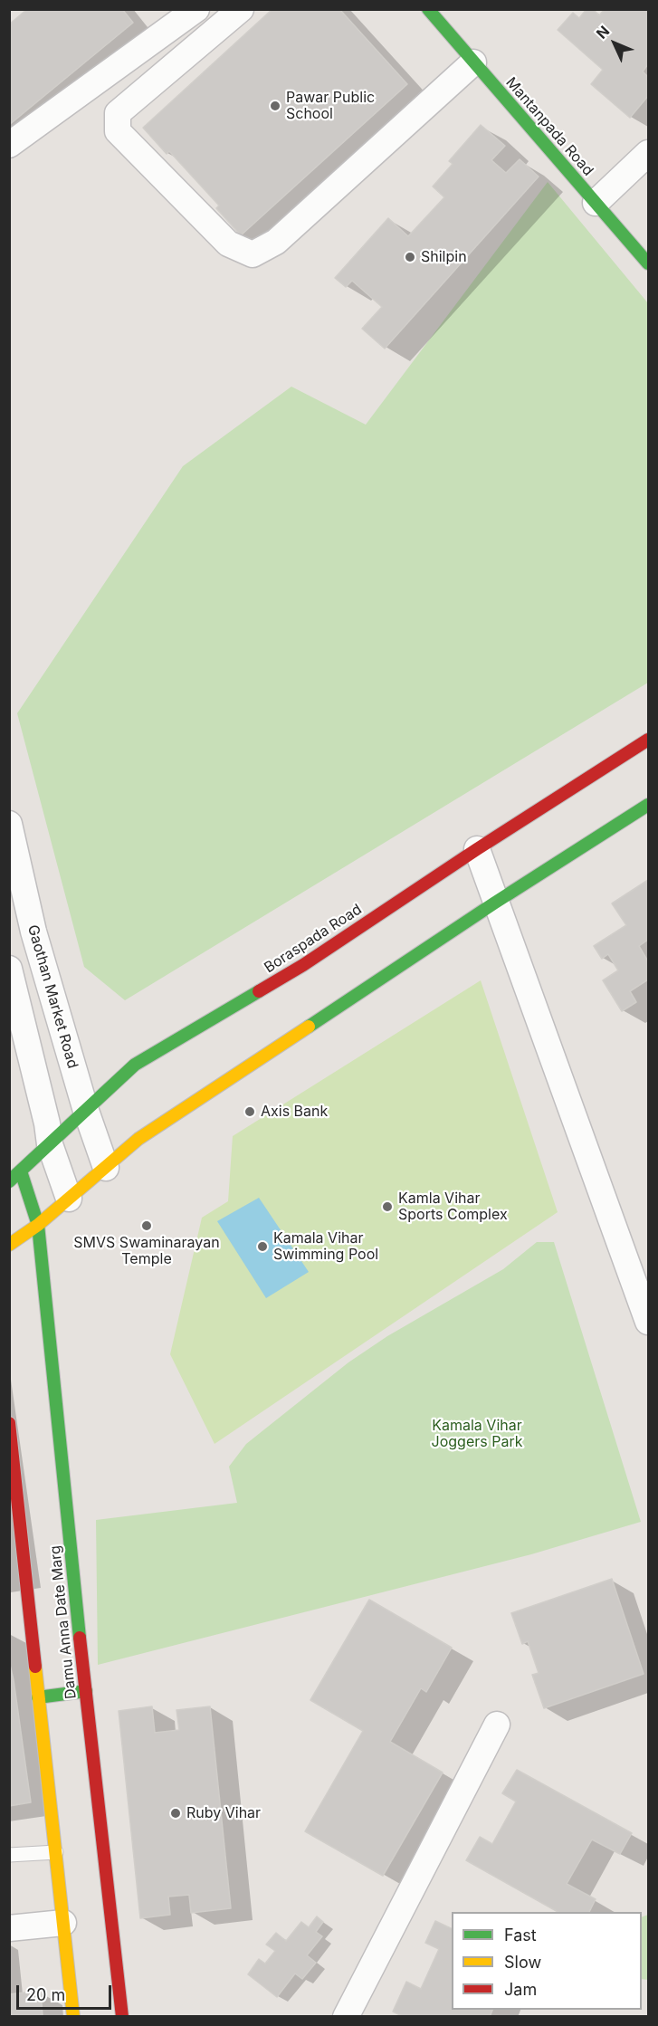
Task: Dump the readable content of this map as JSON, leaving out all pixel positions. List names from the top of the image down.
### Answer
{
  "streets": {
    "street": [
      "Mantanpada Road",
      "Boraspada Road",
      "Gaothan Market Road",
      "Damu Anna Date Marg"
    ]
  },
  "crossings": [
    ["Boraspada Road", "Gaothan Market Road"]
  ],
  "parks": ["Kamala Vihar Joggers Park"],
  "places": [
    "Pawar Public School",
    "Shilpin",
    "Axis Bank",
    "Kamla Vihar Sports Complex",
    "SMVS Swaminarayan Temple",
    "Kamala Vihar Swimming Pool",
    "Ruby Vihar"
  ],
  "legend": ["Fast", "Slow", "Jam"],
  "scale_bar": "20 m",
  "north": "top left"
}
